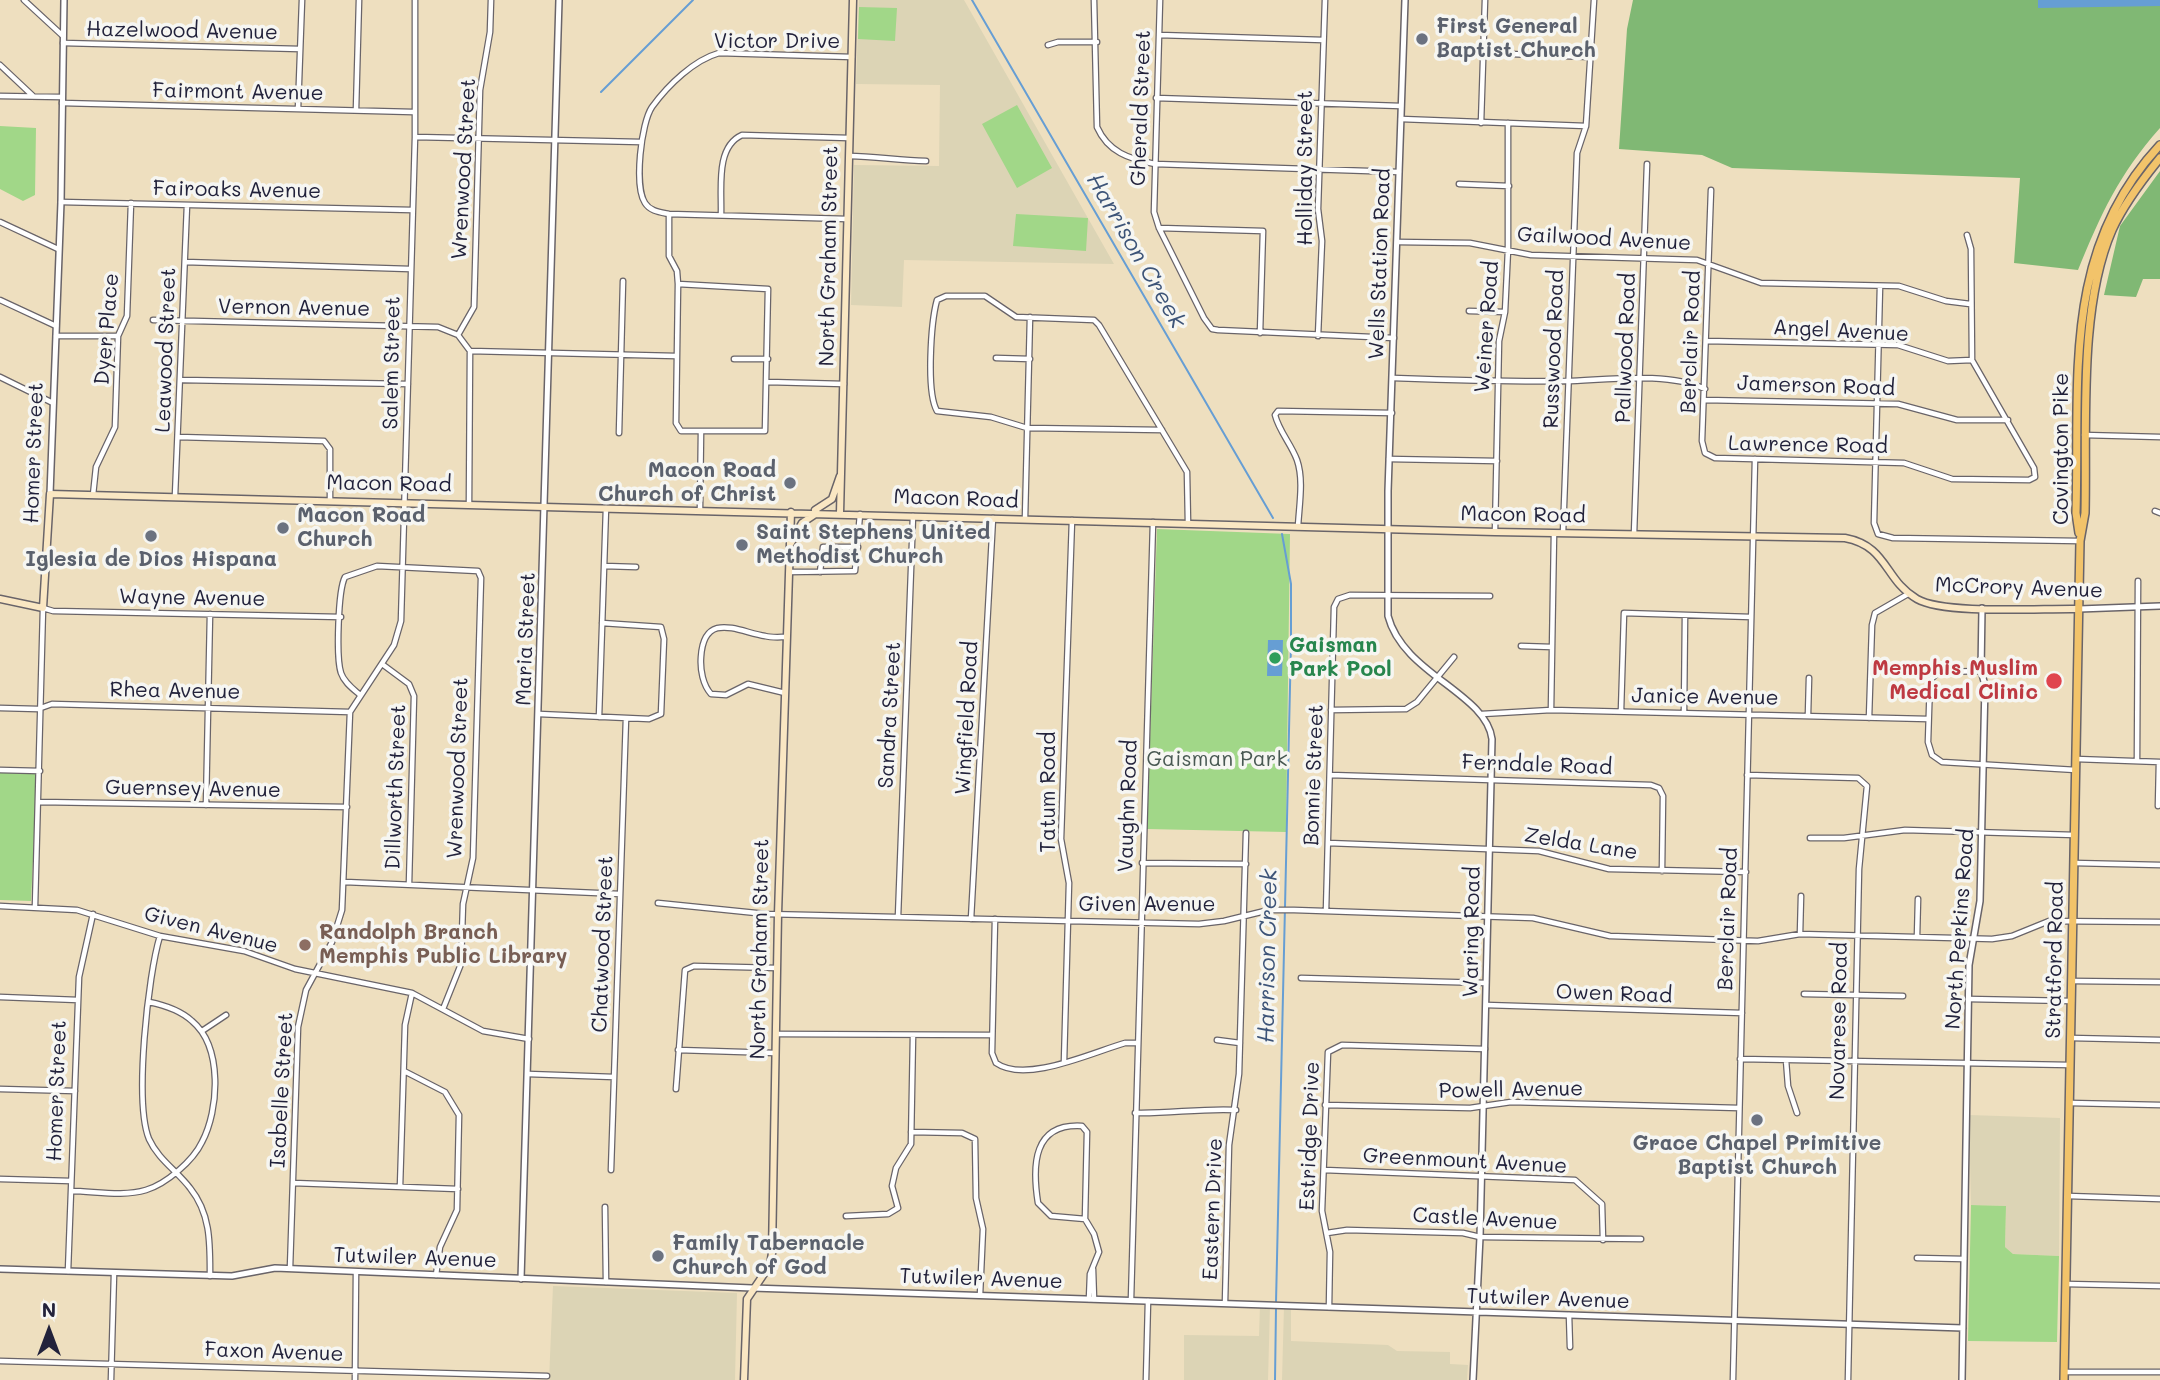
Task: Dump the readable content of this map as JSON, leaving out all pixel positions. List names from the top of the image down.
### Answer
{
  "streets": {
    "main road": [
      "North Graham Street",
      "Covington Pike",
      "Homer Street",
      "Macon Road",
      "McCrory Avenue",
      "Stratford Road"
    ],
    "street": [
      "Hazelwood Avenue",
      "Victor Drive",
      "Fairmont Avenue",
      "Gherald Street",
      "Holliday Street",
      "Wrenwood Street",
      "Fairoaks Avenue",
      "Gailwood Avenue",
      "Wells Station Road",
      "Vernon Avenue",
      "Weiner Road",
      "Dyer Place",
      "Angel Avenue",
      "Berclair Road",
      "Pallwood Road",
      "Russwood Road",
      "Leawood Street",
      "Salem Street",
      "Jamerson Road",
      "Lawrence Road",
      "Wayne Avenue",
      "Maria Street",
      "Rhea Avenue",
      "Janice Avenue",
      "Sandra Street",
      "Wingfield Road",
      "Ferndale Road",
      "Bonnie Street",
      "Dillworth Street",
      "Guernsey Avenue",
      "Tatum Road",
      "Vaughn Road",
      "Zelda Lane",
      "Given Avenue",
      "North Perkins Road",
      "Waring Road",
      "Chatwood Street",
      "Owen Road",
      "Novarese Road",
      "Isabelle Street",
      "Powell Avenue",
      "Estridge Drive",
      "Greenmount Avenue",
      "Eastern Drive",
      "Castle Avenue",
      "Tutwiler Avenue",
      "Faxon Avenue"
    ]
  },
  "crossings": [
    ["Hazelwood Avenue", "Homer Street"],
    ["Victor Drive", "North Graham Street"],
    ["Fairmont Avenue", "Salem Street"],
    ["Fairmont Avenue", "Homer Street"],
    ["Wrenwood Street", "Vernon Avenue"],
    ["Wrenwood Street", "Salem Street"],
    ["Wrenwood Street", "Given Avenue"],
    ["Fairoaks Avenue", "Dyer Place"],
    ["Fairoaks Avenue", "Leawood Street"],
    ["Fairoaks Avenue", "Salem Street"],
    ["Fairoaks Avenue", "Homer Street"],
    ["Gailwood Avenue", "Wells Station Road"],
    ["Gailwood Avenue", "Weiner Road"],
    ["Gailwood Avenue", "Berclair Road"],
    ["Gailwood Avenue", "Pallwood Road"],
    ["Gailwood Avenue", "Russwood Road"],
    ["North Graham Street", "Macon Road"],
    ["North Graham Street", "Given Avenue"],
    ["North Graham Street", "Tutwiler Avenue"],
    ["Wells Station Road", "Macon Road"],
    ["Vernon Avenue", "Leawood Street"],
    ["Vernon Avenue", "Salem Street"],
    ["Weiner Road", "Macon Road"],
    ["Dyer Place", "Macon Road"],
    ["Angel Avenue", "Berclair Road"],
    ["Berclair Road", "Jamerson Road"],
    ["Berclair Road", "Lawrence Road"],
    ["Berclair Road", "Macon Road"],
    ["Berclair Road", "Janice Avenue"],
    ["Berclair Road", "Zelda Lane"],
    ["Berclair Road", "Given Avenue"],
    ["Berclair Road", "Owen Road"],
    ["Berclair Road", "Novarese Road"],
    ["Berclair Road", "Powell Avenue"],
    ["Berclair Road", "Tutwiler Avenue"],
    ["Pallwood Road", "Macon Road"],
    ["Russwood Road", "Macon Road"],
    ["Leawood Street", "Macon Road"],
    ["Salem Street", "Macon Road"],
    ["Salem Street", "Rhea Avenue"],
    ["Salem Street", "Dillworth Street"],
    ["Salem Street", "Isabelle Street"],
    ["Jamerson Road", "Lawrence Road"],
    ["Covington Pike", "Stratford Road"],
    ["Homer Street", "Macon Road"],
    ["Homer Street", "Wayne Avenue"],
    ["Homer Street", "Rhea Avenue"],
    ["Homer Street", "Guernsey Avenue"],
    ["Homer Street", "Given Avenue"],
    ["Homer Street", "Tutwiler Avenue"],
    ["Macon Road", "McCrory Avenue"],
    ["Macon Road", "Maria Street"],
    ["Macon Road", "Sandra Street"],
    ["Macon Road", "Wingfield Road"],
    ["Macon Road", "Tatum Road"],
    ["Macon Road", "Vaughn Road"],
    ["McCrory Avenue", "North Perkins Road"],
    ["McCrory Avenue", "Stratford Road"],
    ["Maria Street", "Given Avenue"],
    ["Maria Street", "Tutwiler Avenue"],
    ["Rhea Avenue", "Isabelle Street"],
    ["Janice Avenue", "Waring Road"],
    ["Sandra Street", "Given Avenue"],
    ["Wingfield Road", "Given Avenue"],
    ["Ferndale Road", "Bonnie Street"],
    ["Ferndale Road", "Zelda Lane"],
    ["Ferndale Road", "Waring Road"],
    ["Bonnie Street", "Zelda Lane"],
    ["Bonnie Street", "Given Avenue"],
    ["Guernsey Avenue", "Isabelle Street"],
    ["Tatum Road", "Given Avenue"],
    ["Vaughn Road", "Given Avenue"],
    ["Vaughn Road", "Tutwiler Avenue"],
    ["Zelda Lane", "Waring Road"],
    ["Given Avenue", "North Perkins Road"],
    ["Given Avenue", "Waring Road"],
    ["Given Avenue", "Stratford Road"],
    ["Given Avenue", "Novarese Road"],
    ["Given Avenue", "Isabelle Street"],
    ["Given Avenue", "Eastern Drive"],
    ["North Perkins Road", "Tutwiler Avenue"],
    ["Waring Road", "Owen Road"],
    ["Waring Road", "Powell Avenue"],
    ["Waring Road", "Estridge Drive"],
    ["Waring Road", "Greenmount Avenue"],
    ["Waring Road", "Castle Avenue"],
    ["Waring Road", "Tutwiler Avenue"],
    ["Novarese Road", "Tutwiler Avenue"],
    ["Isabelle Street", "Tutwiler Avenue"],
    ["Powell Avenue", "Estridge Drive"],
    ["Estridge Drive", "Greenmount Avenue"],
    ["Estridge Drive", "Castle Avenue"],
    ["Estridge Drive", "Tutwiler Avenue"],
    ["Greenmount Avenue", "Castle Avenue"],
    ["Eastern Drive", "Tutwiler Avenue"]
  ],
  "water": ["Harrison Creek"],
  "parks": ["Gaisman Park"],
  "places": [
    "First General Baptist Church",
    "Macon Road Church of Christ",
    "Macon Road Church",
    "Iglesia de Dios Hispana",
    "Saint Stephens United Methodist Church",
    "Gaisman Park Pool",
    "Memphis Muslim Medical Clinic",
    "Randolph Branch Memphis Public Library",
    "Grace Chapel Primitive Baptist Church",
    "Family Tabernacle Church of God"
  ],
  "north": "top"
}
